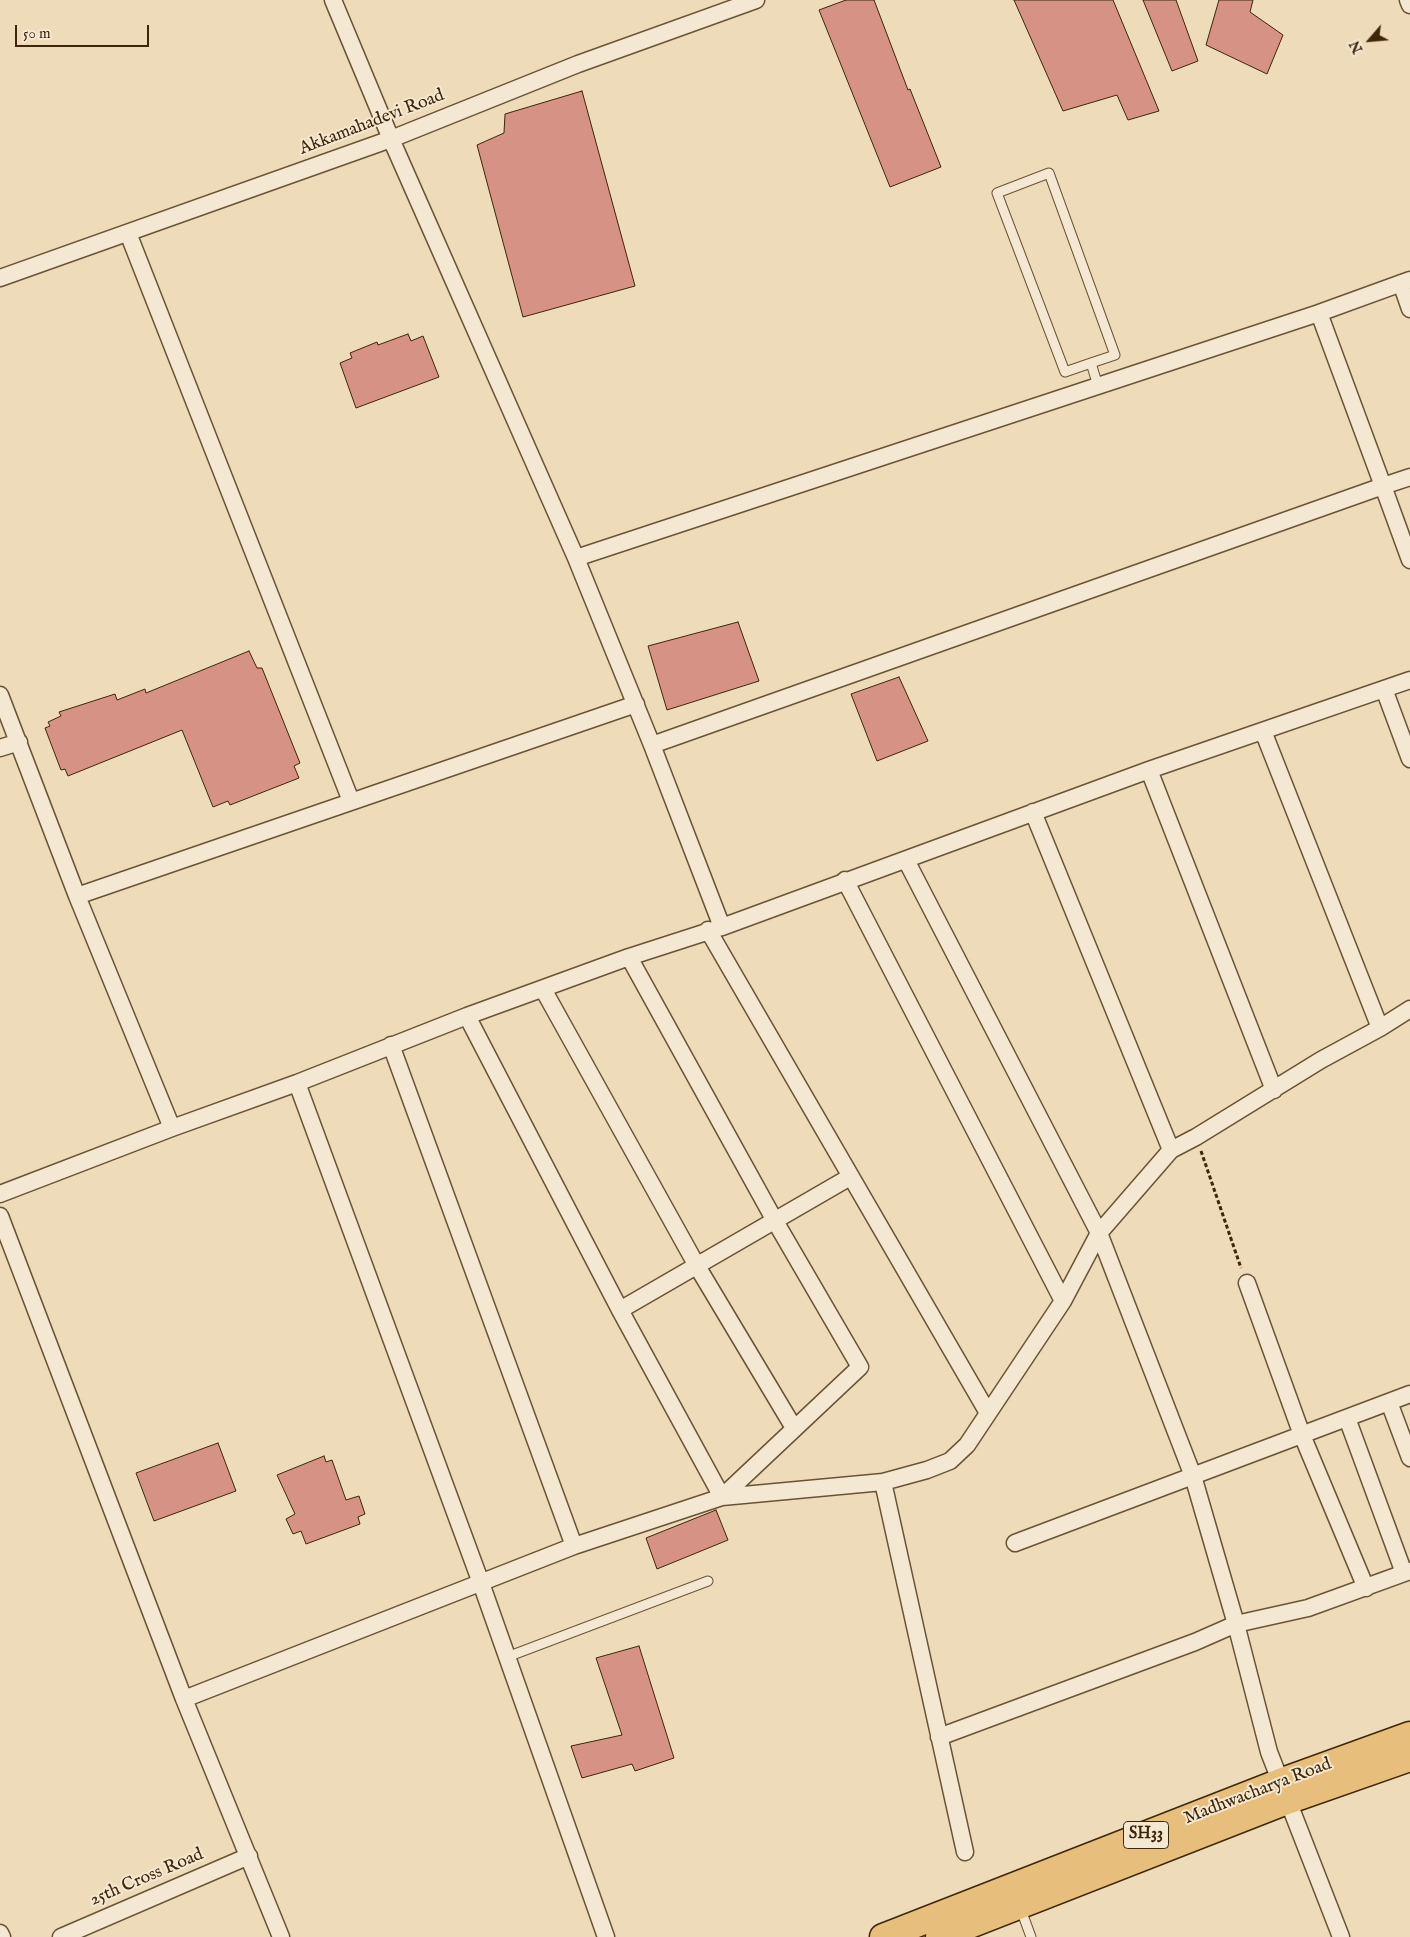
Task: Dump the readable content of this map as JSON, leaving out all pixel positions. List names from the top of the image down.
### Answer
{
  "streets": {
    "main road": ["Madhwacharya Road", "SH33"],
    "street": ["Akkamahadevi Road", "25th Cross Road"]
  },
  "scale_bar": "50 m",
  "north": "bottom left"
}
